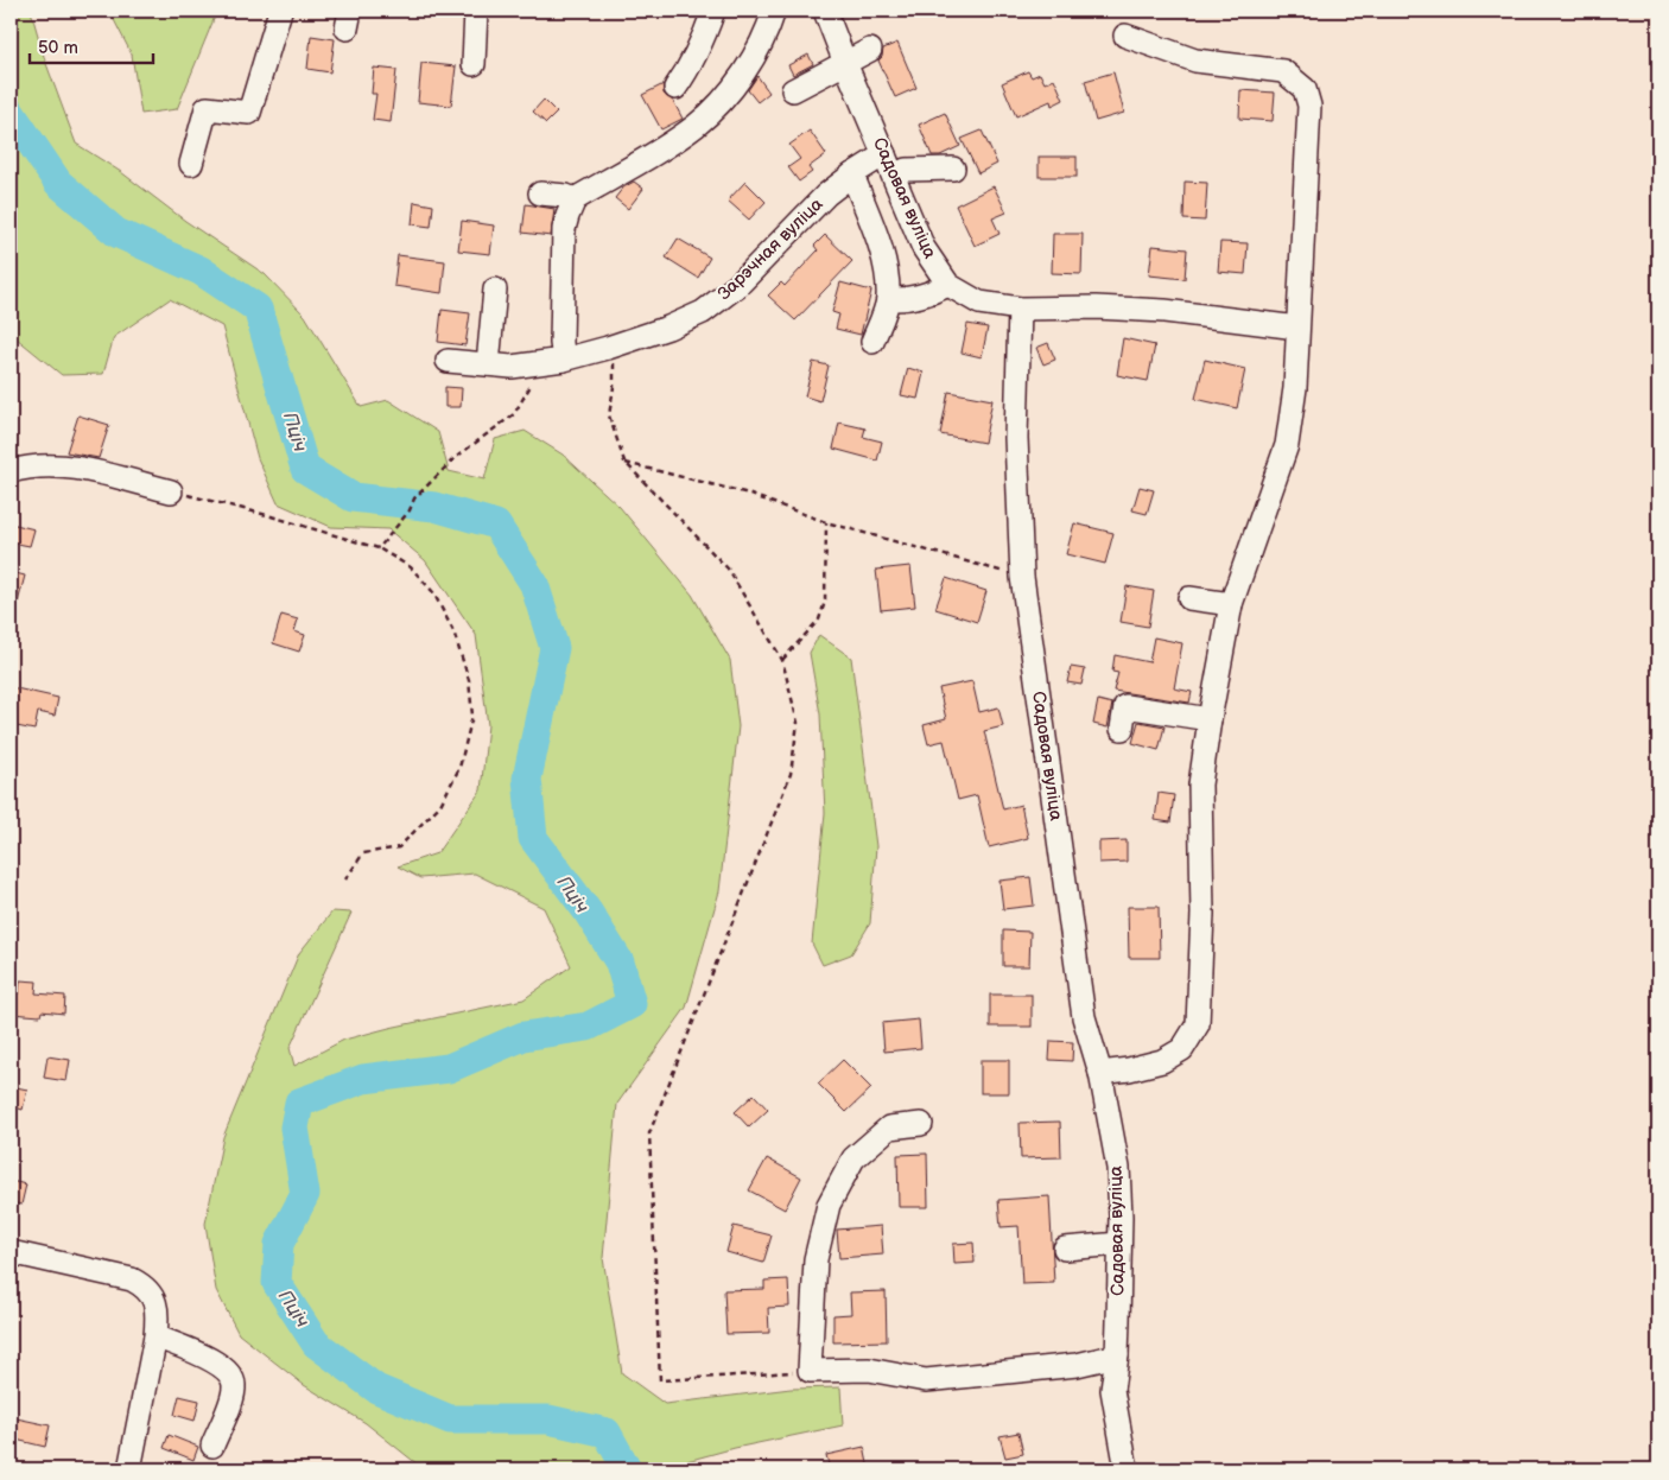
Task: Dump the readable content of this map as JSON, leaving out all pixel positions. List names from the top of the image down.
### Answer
{
  "streets": {
    "street": ["Садовая вуліца", "Зарэчная вуліца"]
  },
  "crossings": [
    ["Садовая вуліца", "Зарэчная вуліца"]
  ],
  "water": ["Пціч"],
  "scale_bar": "50 m"
}
